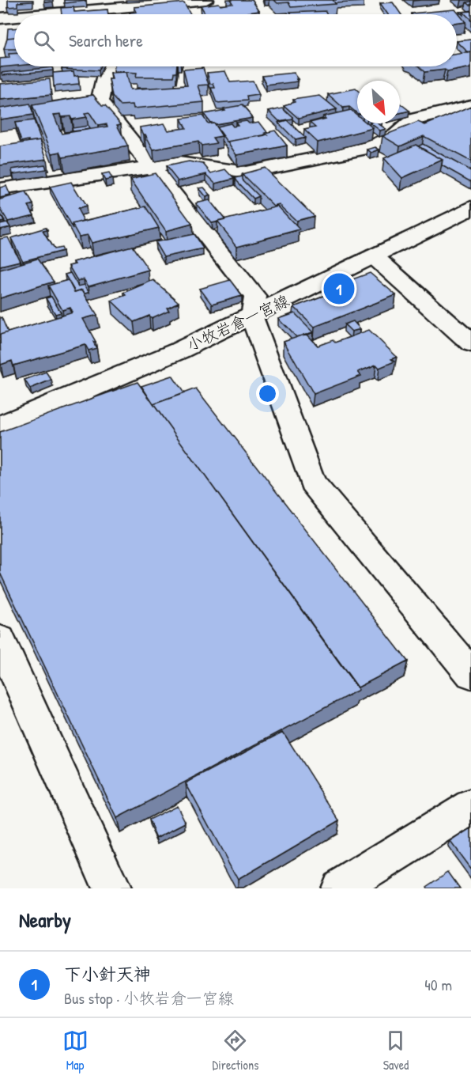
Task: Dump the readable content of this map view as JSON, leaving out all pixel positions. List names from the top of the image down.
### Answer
{
  "streets": {
    "street": ["小牧岩倉一宮線"]
  },
  "north": "bottom right",
  "page": {
    "search": "Search here",
    "pins": "1",
    "heading": "Nearby",
    "list": [
      {
        "mark": "1",
        "name": "下小針天神",
        "note": "Bus stop · 小牧岩倉一宮線",
        "value": "40 m"
      }
    ],
    "nav": ["Map", "Directions", "Saved"]
  }
}
